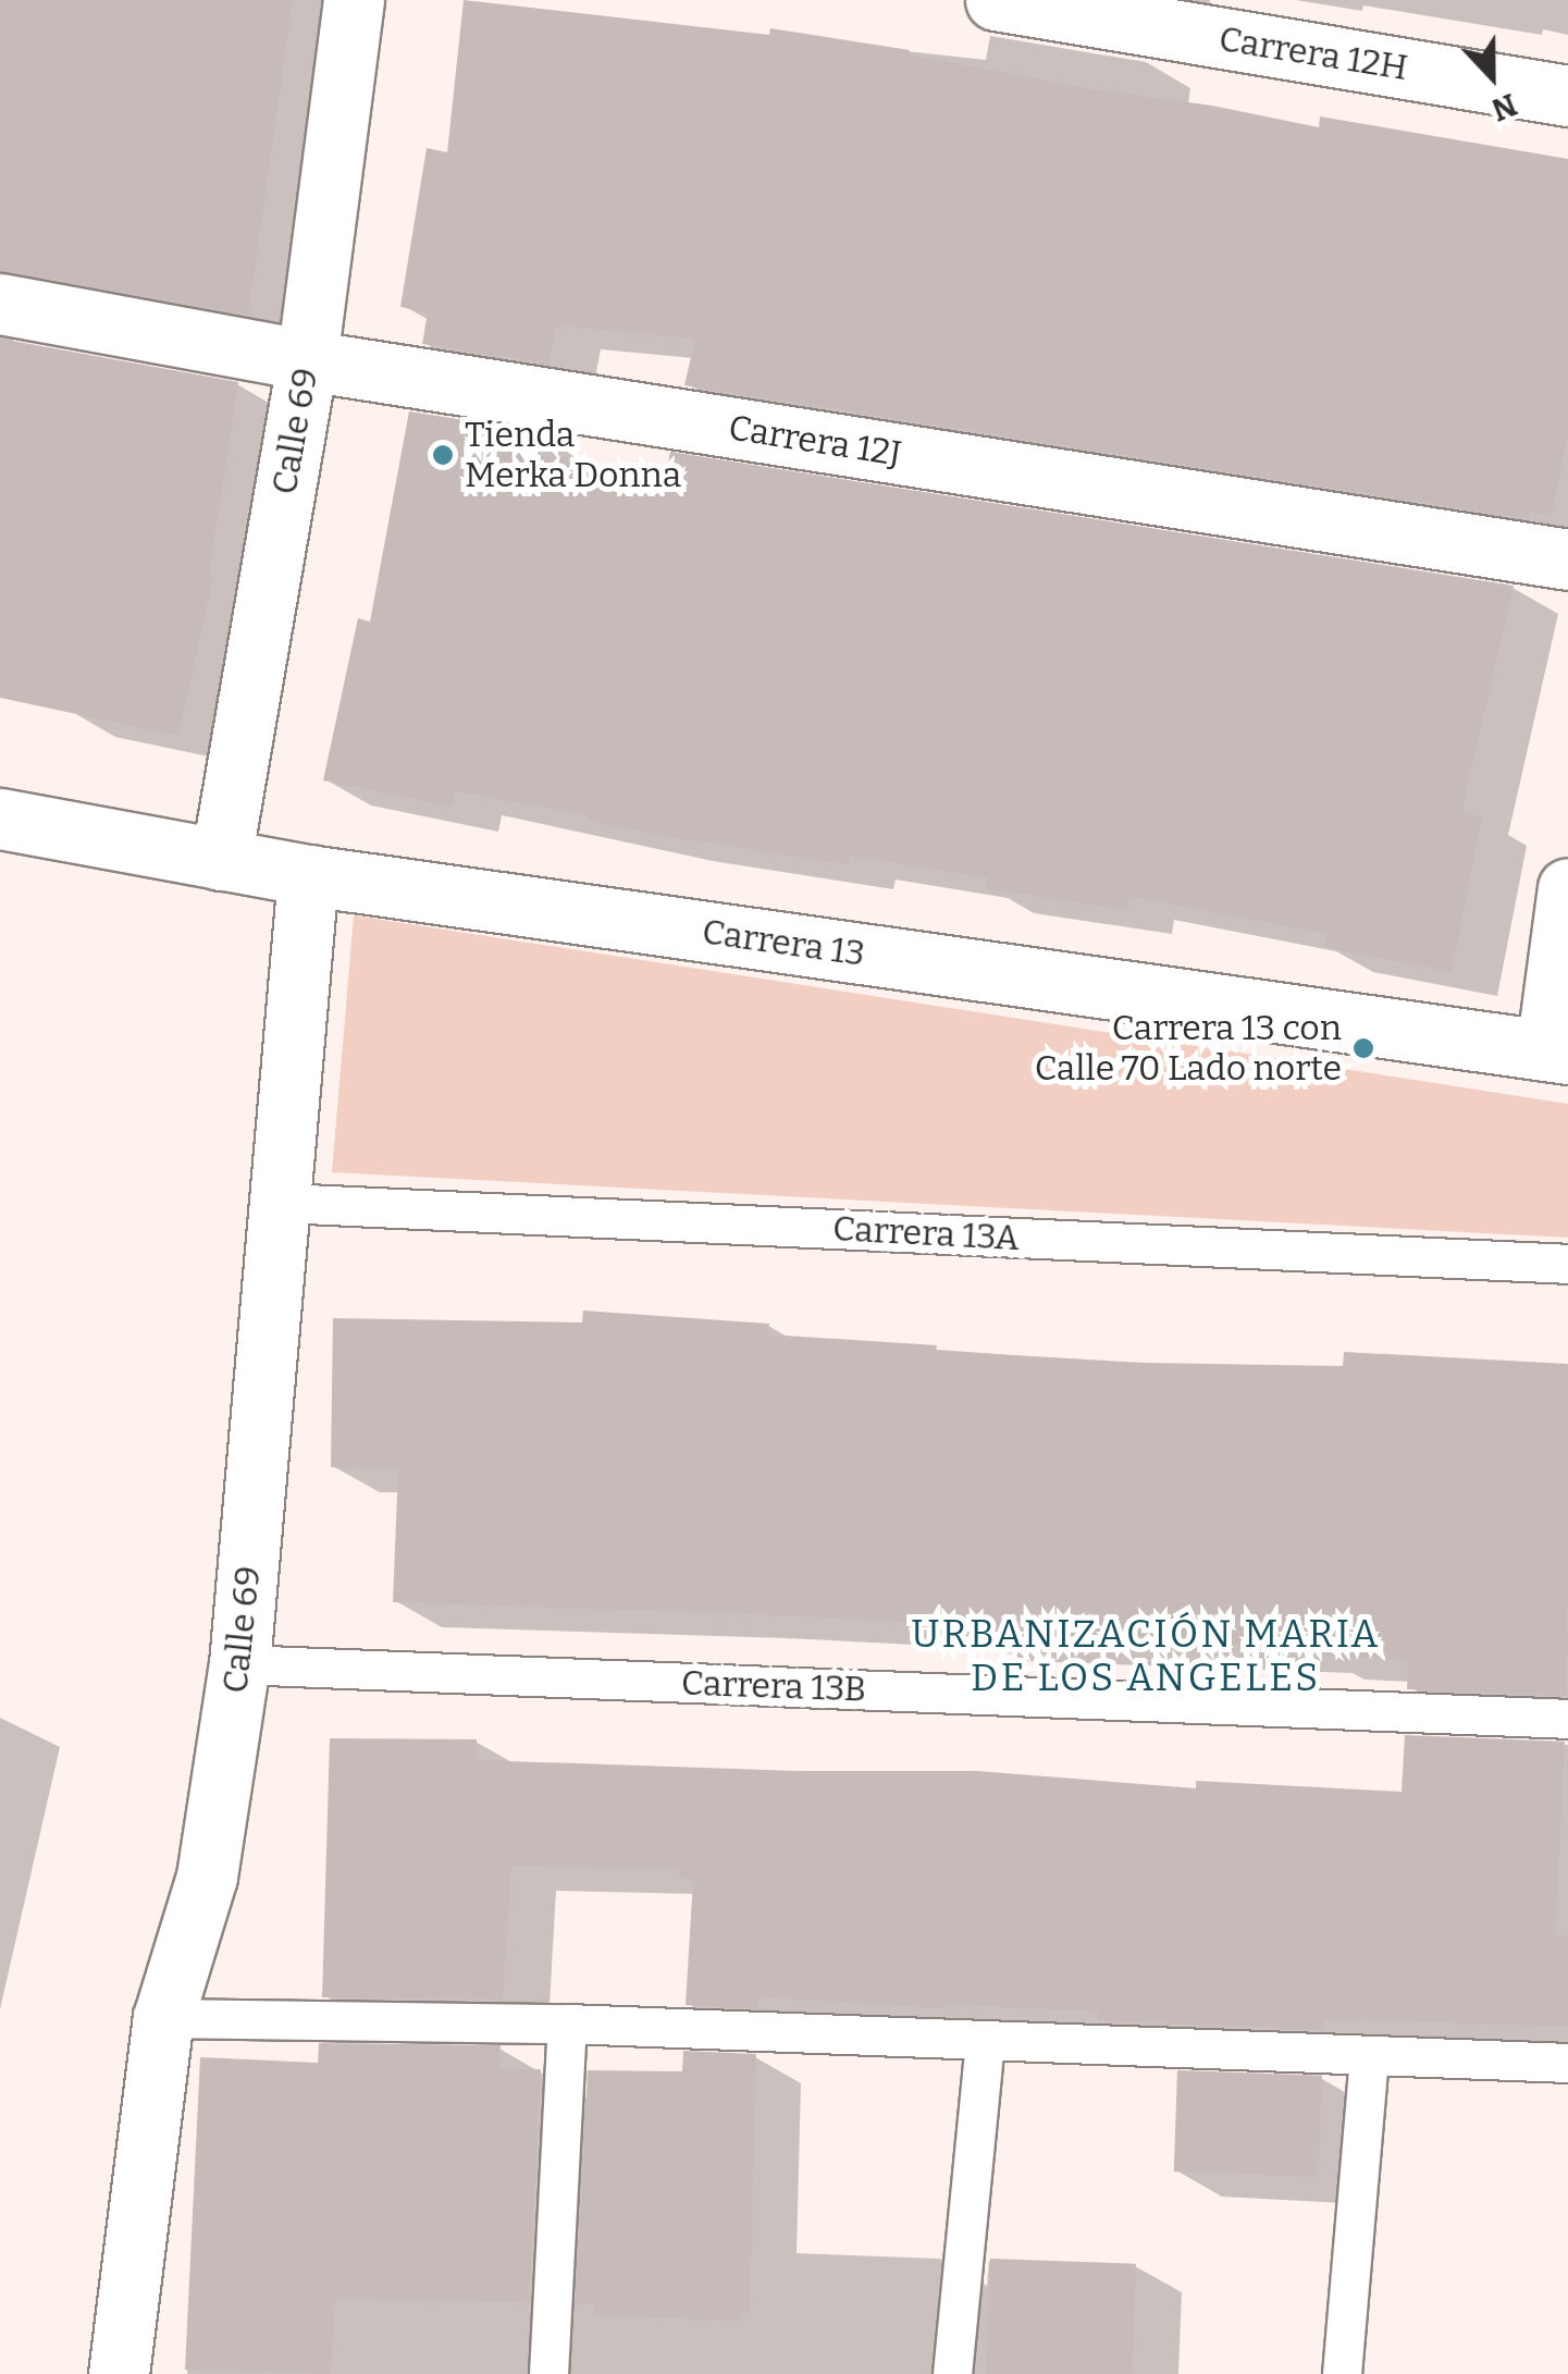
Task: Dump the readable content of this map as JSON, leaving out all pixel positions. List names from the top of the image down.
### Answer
{
  "streets": {
    "street": [
      "Carrera 12H",
      "Calle 69",
      "Carrera 12J",
      "Carrera 13"
    ],
    "lane": ["Carrera 13A", "Carrera 13B"]
  },
  "crossings": [
    ["Calle 69", "Carrera 12J"],
    ["Calle 69", "Carrera 13"],
    ["Calle 69", "Carrera 13A"],
    ["Calle 69", "Carrera 13B"]
  ],
  "districts": ["URBANIZACIÓN MARIA DE LOS ANGELES"],
  "places": ["Tienda Merka Donna", "Carrera 13 con Calle 70 Lado norte"],
  "north": "bottom"
}
